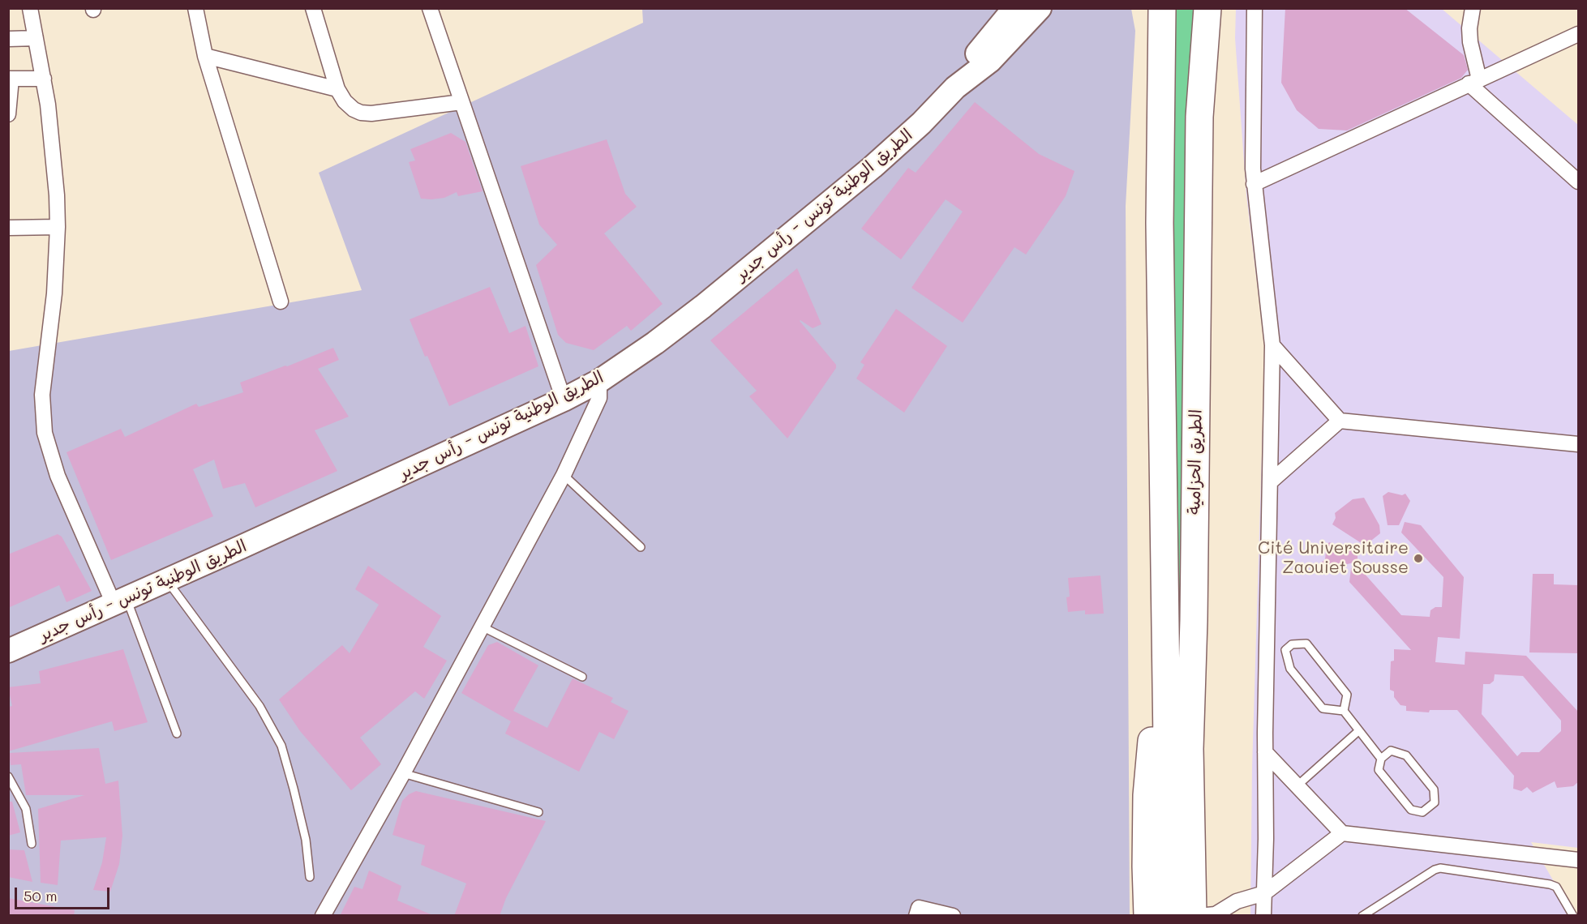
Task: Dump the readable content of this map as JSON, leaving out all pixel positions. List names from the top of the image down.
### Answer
{
  "streets": {
    "highway": ["الطريق الحزامية"],
    "main road": ["الطريق الوطنية تونس - رأس جدير"]
  },
  "places": ["Cité Universitaire Zaouiet Sousse"],
  "scale_bar": "50 m"
}
